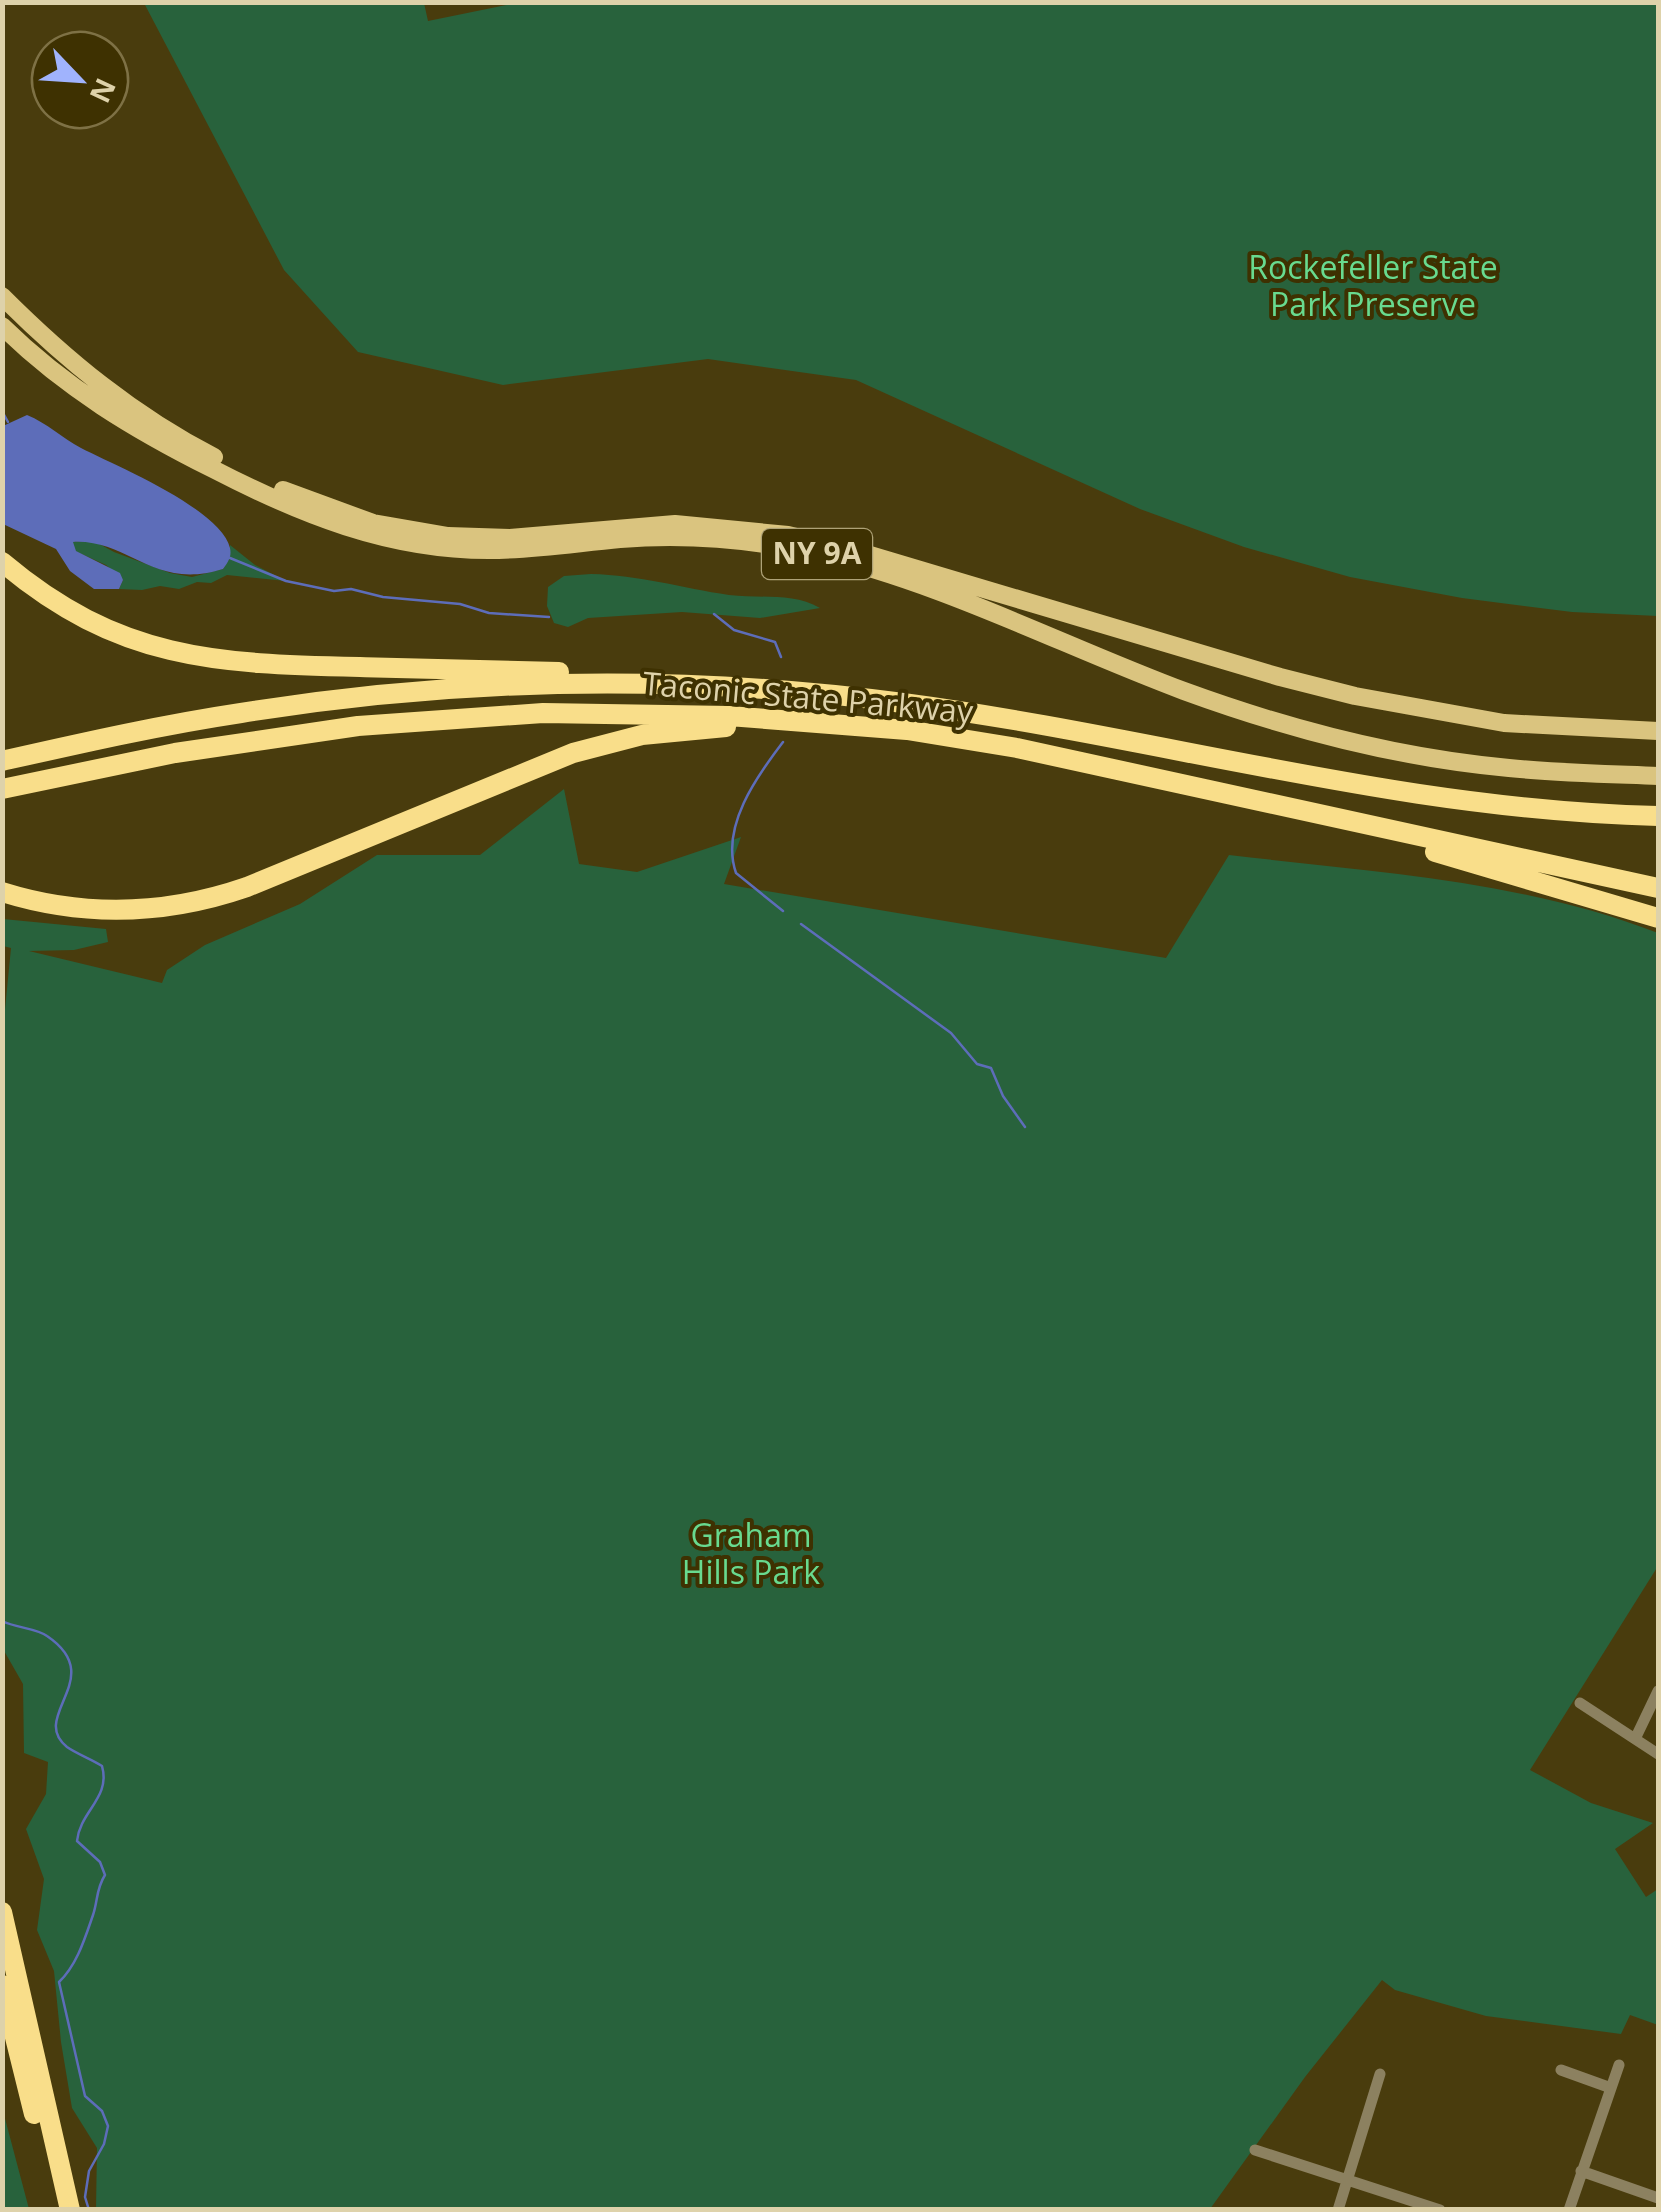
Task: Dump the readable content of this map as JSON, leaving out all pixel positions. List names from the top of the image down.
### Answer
{
  "streets": {
    "highway": ["Taconic State Parkway"],
    "main road": ["NY 9A"]
  },
  "parks": ["Rockefeller State Park Preserve", "Graham Hills Park"],
  "north": "bottom right"
}
